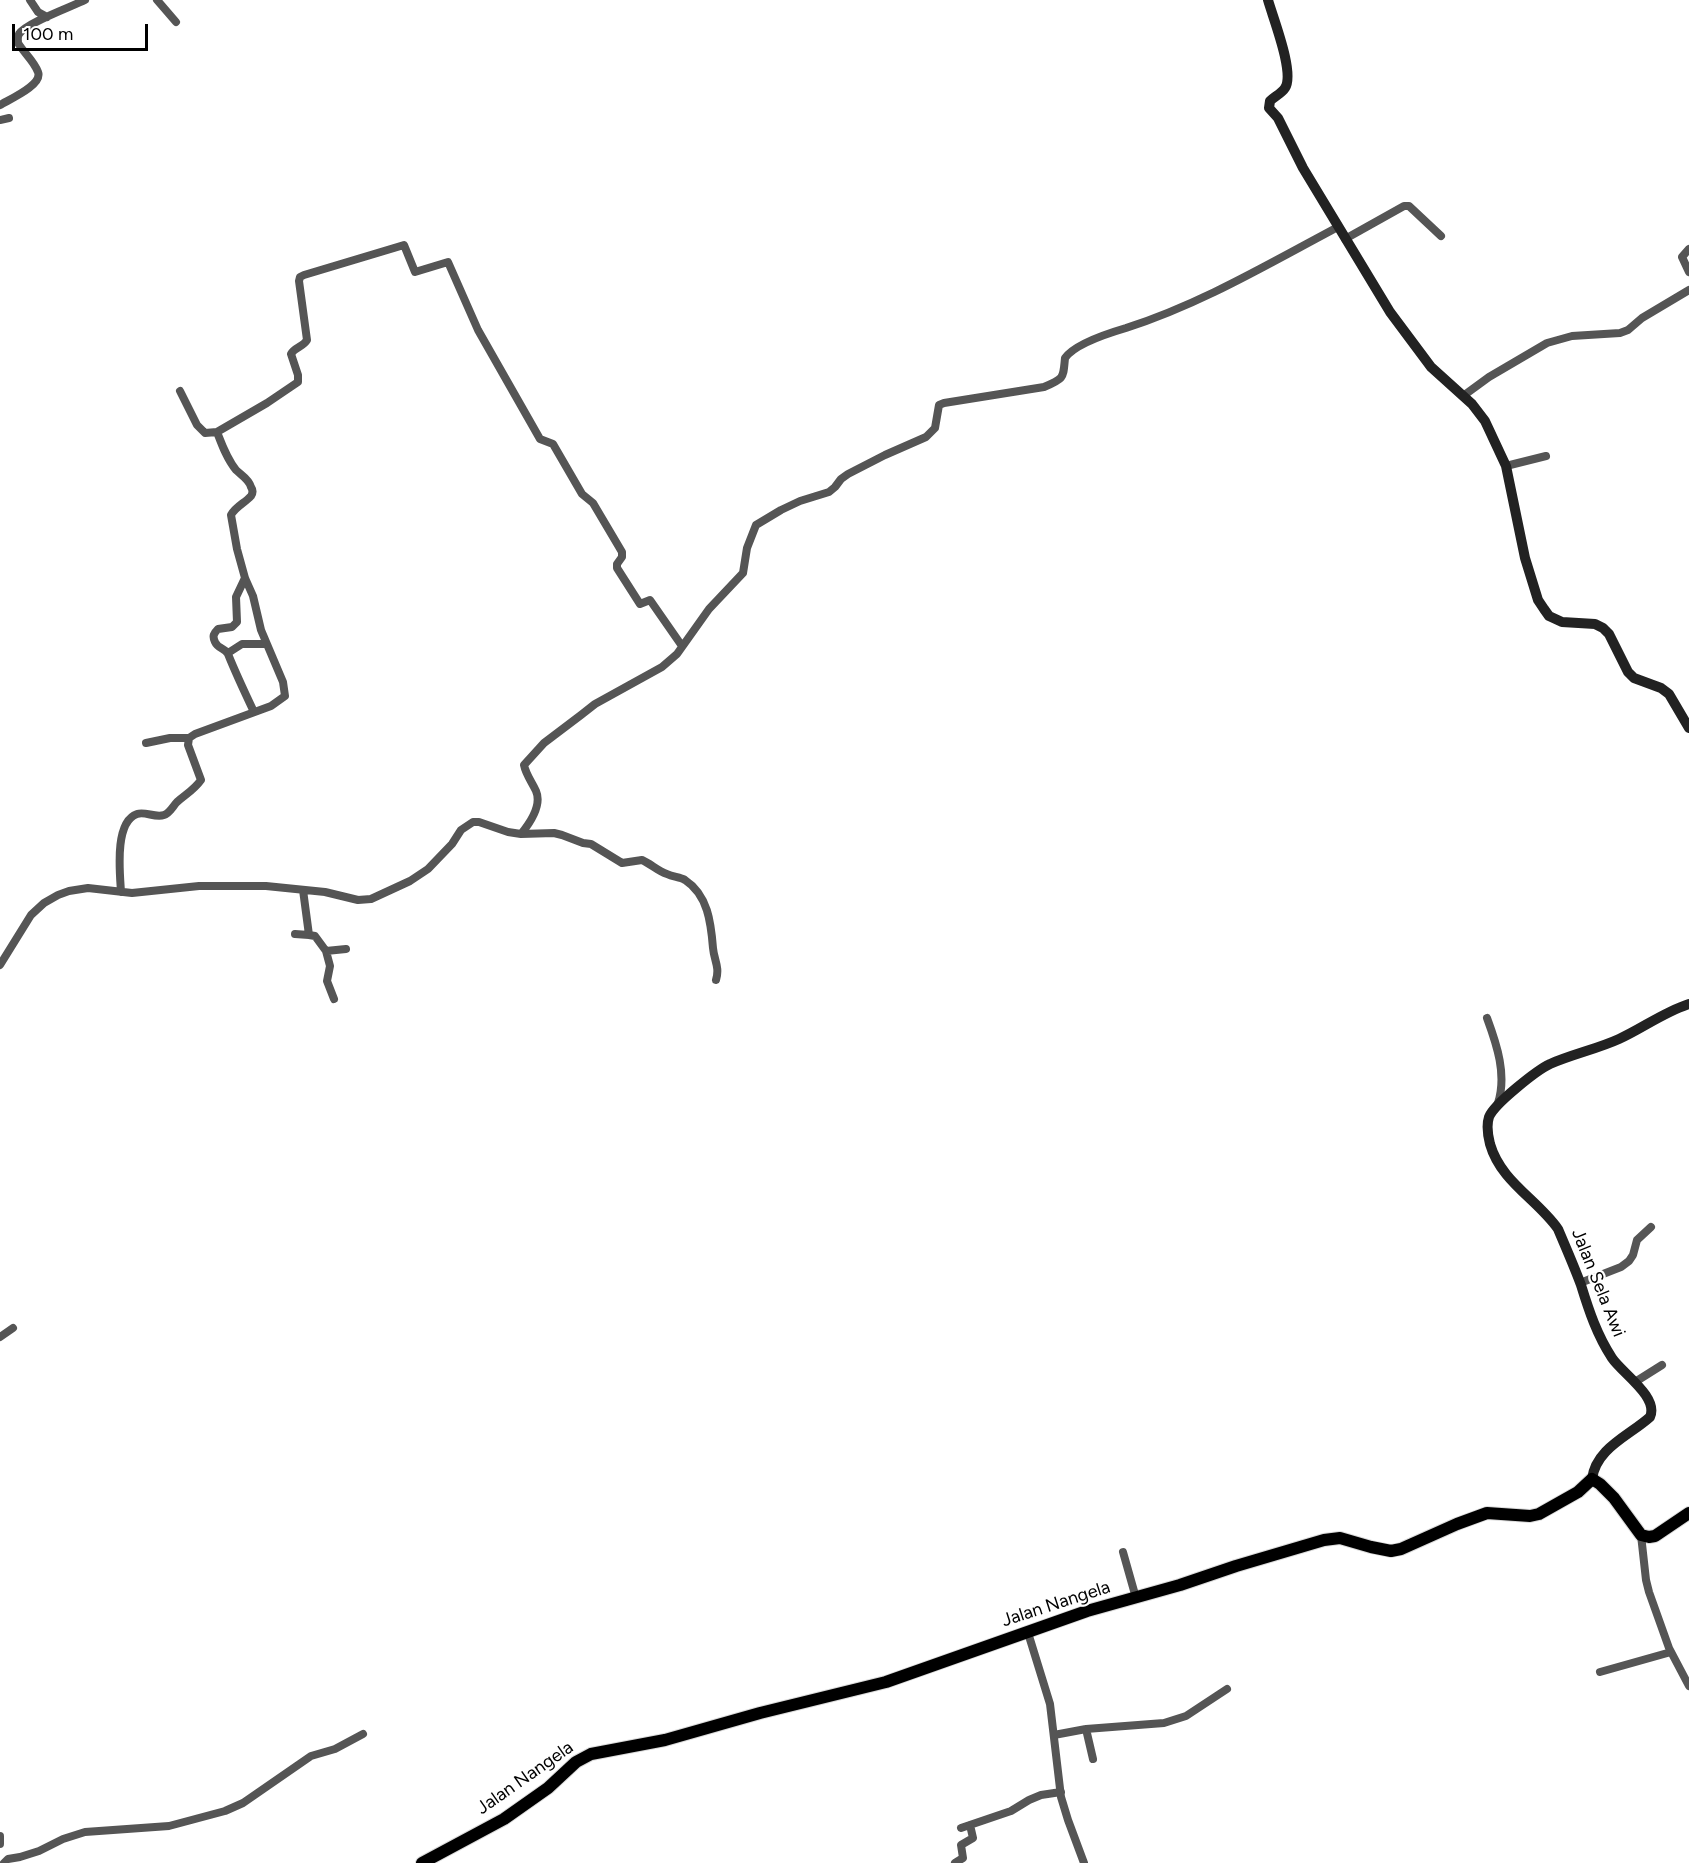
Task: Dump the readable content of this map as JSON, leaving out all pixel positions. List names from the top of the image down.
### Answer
{
  "streets": {
    "main road": ["Jalan Nangela"],
    "street": ["Jalan Sela Awi"]
  },
  "crossings": [
    ["Jalan Sela Awi", "Jalan Nangela"]
  ],
  "scale_bar": "100 m"
}
